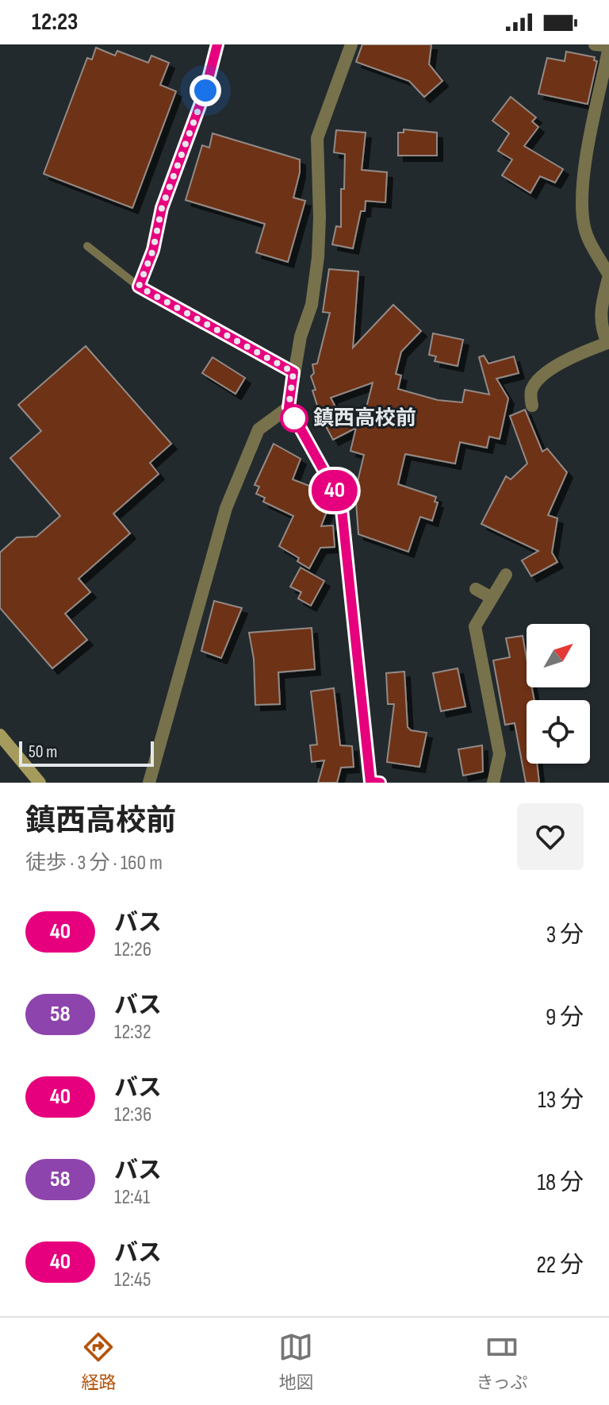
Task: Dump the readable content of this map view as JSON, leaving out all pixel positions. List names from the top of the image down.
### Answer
{
  "places": ["鎮西高校前"],
  "lines": ["bus line 40"],
  "scale_bar": "50 m",
  "north": "top right",
  "page": {
    "status": "12:23",
    "on_map": "40",
    "scale": "50 m",
    "heading": ["鎮西高校前", "徒歩 · 3 分 · 160 m"],
    "list": [
      {
        "mark": "40",
        "name": "バス",
        "note": "12:26",
        "value": "3 分"
      },
      {
        "mark": "58",
        "name": "バス",
        "note": "12:32",
        "value": "9 分"
      },
      {
        "mark": "40",
        "name": "バス",
        "note": "12:36",
        "value": "13 分"
      },
      {
        "mark": "58",
        "name": "バス",
        "note": "12:41",
        "value": "18 分"
      },
      {
        "mark": "40",
        "name": "バス",
        "note": "12:45",
        "value": "22 分"
      }
    ],
    "tabs": ["経路", "地図", "きっぷ"]
  }
}
